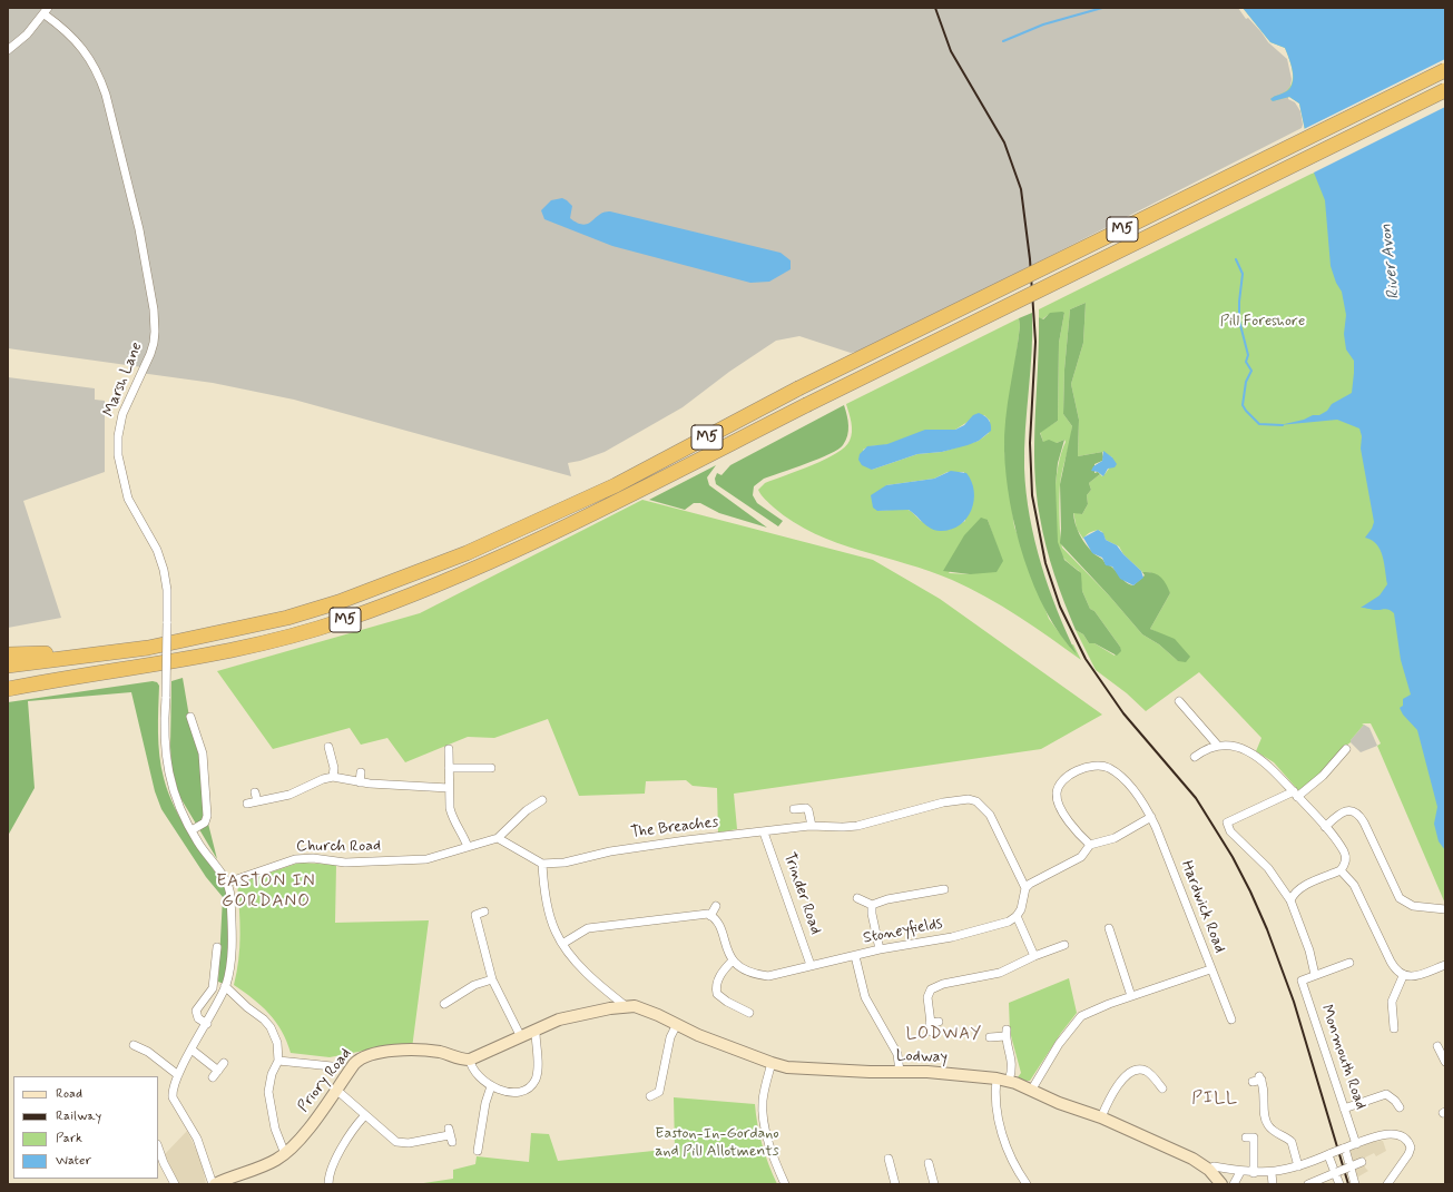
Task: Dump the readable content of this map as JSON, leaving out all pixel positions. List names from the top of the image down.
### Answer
{
  "streets": {
    "highway": ["M5"],
    "street": [
      "Marsh Lane",
      "The Breaches",
      "Church Road",
      "Trinder Road",
      "Hardwick Road",
      "Stoneyfields",
      "Lodway",
      "Monmouth Road",
      "Priory Road"
    ]
  },
  "crossings": [
    ["Marsh Lane", "Church Road"],
    ["The Breaches", "Trinder Road"],
    ["Trinder Road", "Stoneyfields"],
    ["Hardwick Road", "Lodway"]
  ],
  "districts": ["EASTON IN GORDANO", "LODWAY", "PILL"],
  "water": ["River Avon"],
  "parks": ["Pill Foreshore", "Easton-In-Gordano and Pill Allotments"],
  "legend": [
    "Road",
    "Railway",
    "Park",
    "Water"
  ]
}
